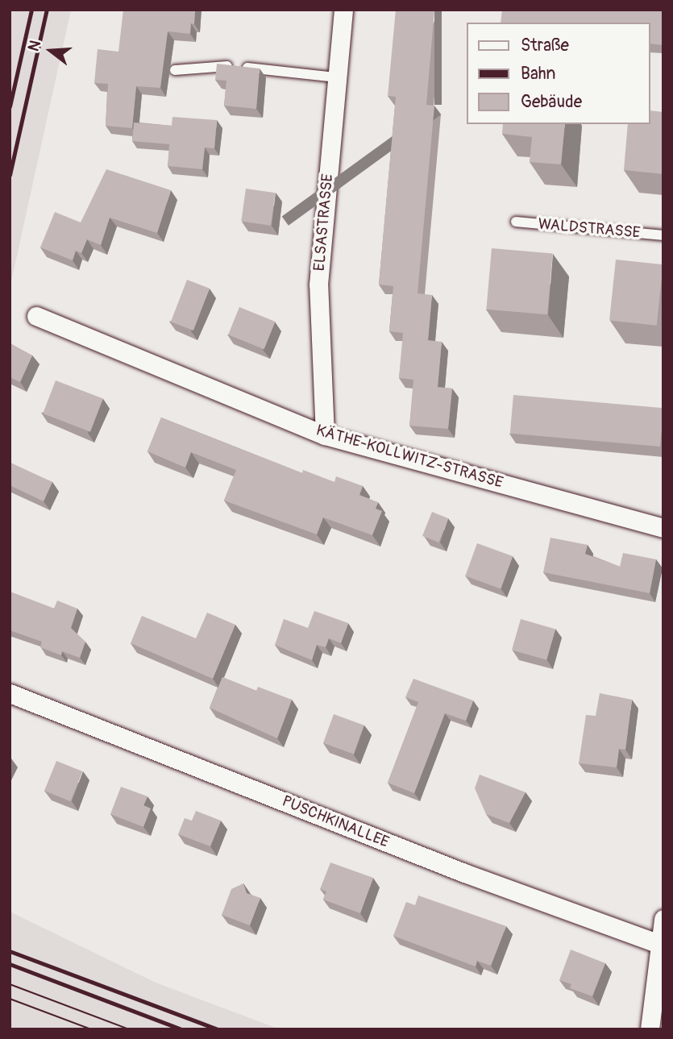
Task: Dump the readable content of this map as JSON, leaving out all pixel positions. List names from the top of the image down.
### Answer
{
  "streets": {
    "street": ["ELSASTRASSE", "KÄTHE-KOLLWITZ-STRASSE", "PUSCHKINALLEE"],
    "lane": ["WALDSTRASSE"]
  },
  "crossings": [
    ["ELSASTRASSE", "KÄTHE-KOLLWITZ-STRASSE"]
  ],
  "legend": ["Straße", "Bahn", "Gebäude"],
  "north": "left"
}
